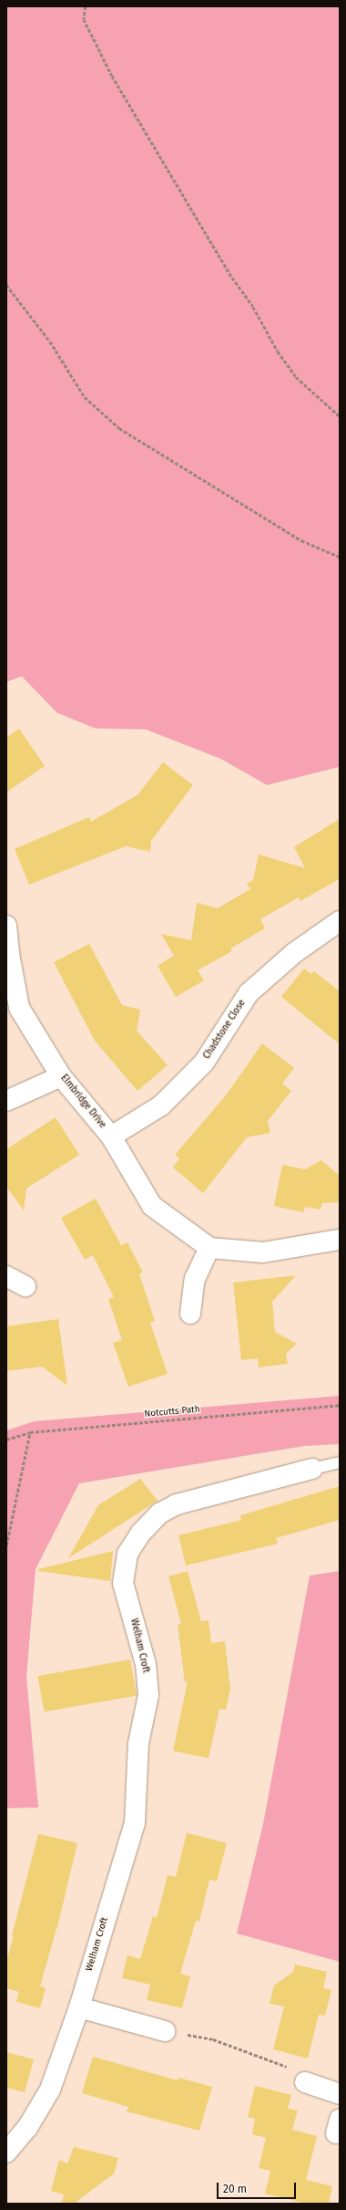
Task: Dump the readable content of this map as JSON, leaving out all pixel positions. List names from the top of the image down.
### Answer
{
  "streets": {
    "street": ["Chadstone Close", "Elmbridge Drive", "Welham Croft"],
    "path": ["Notcutts Path"]
  },
  "crossings": [
    ["Chadstone Close", "Elmbridge Drive"]
  ],
  "scale_bar": "20 m"
}
